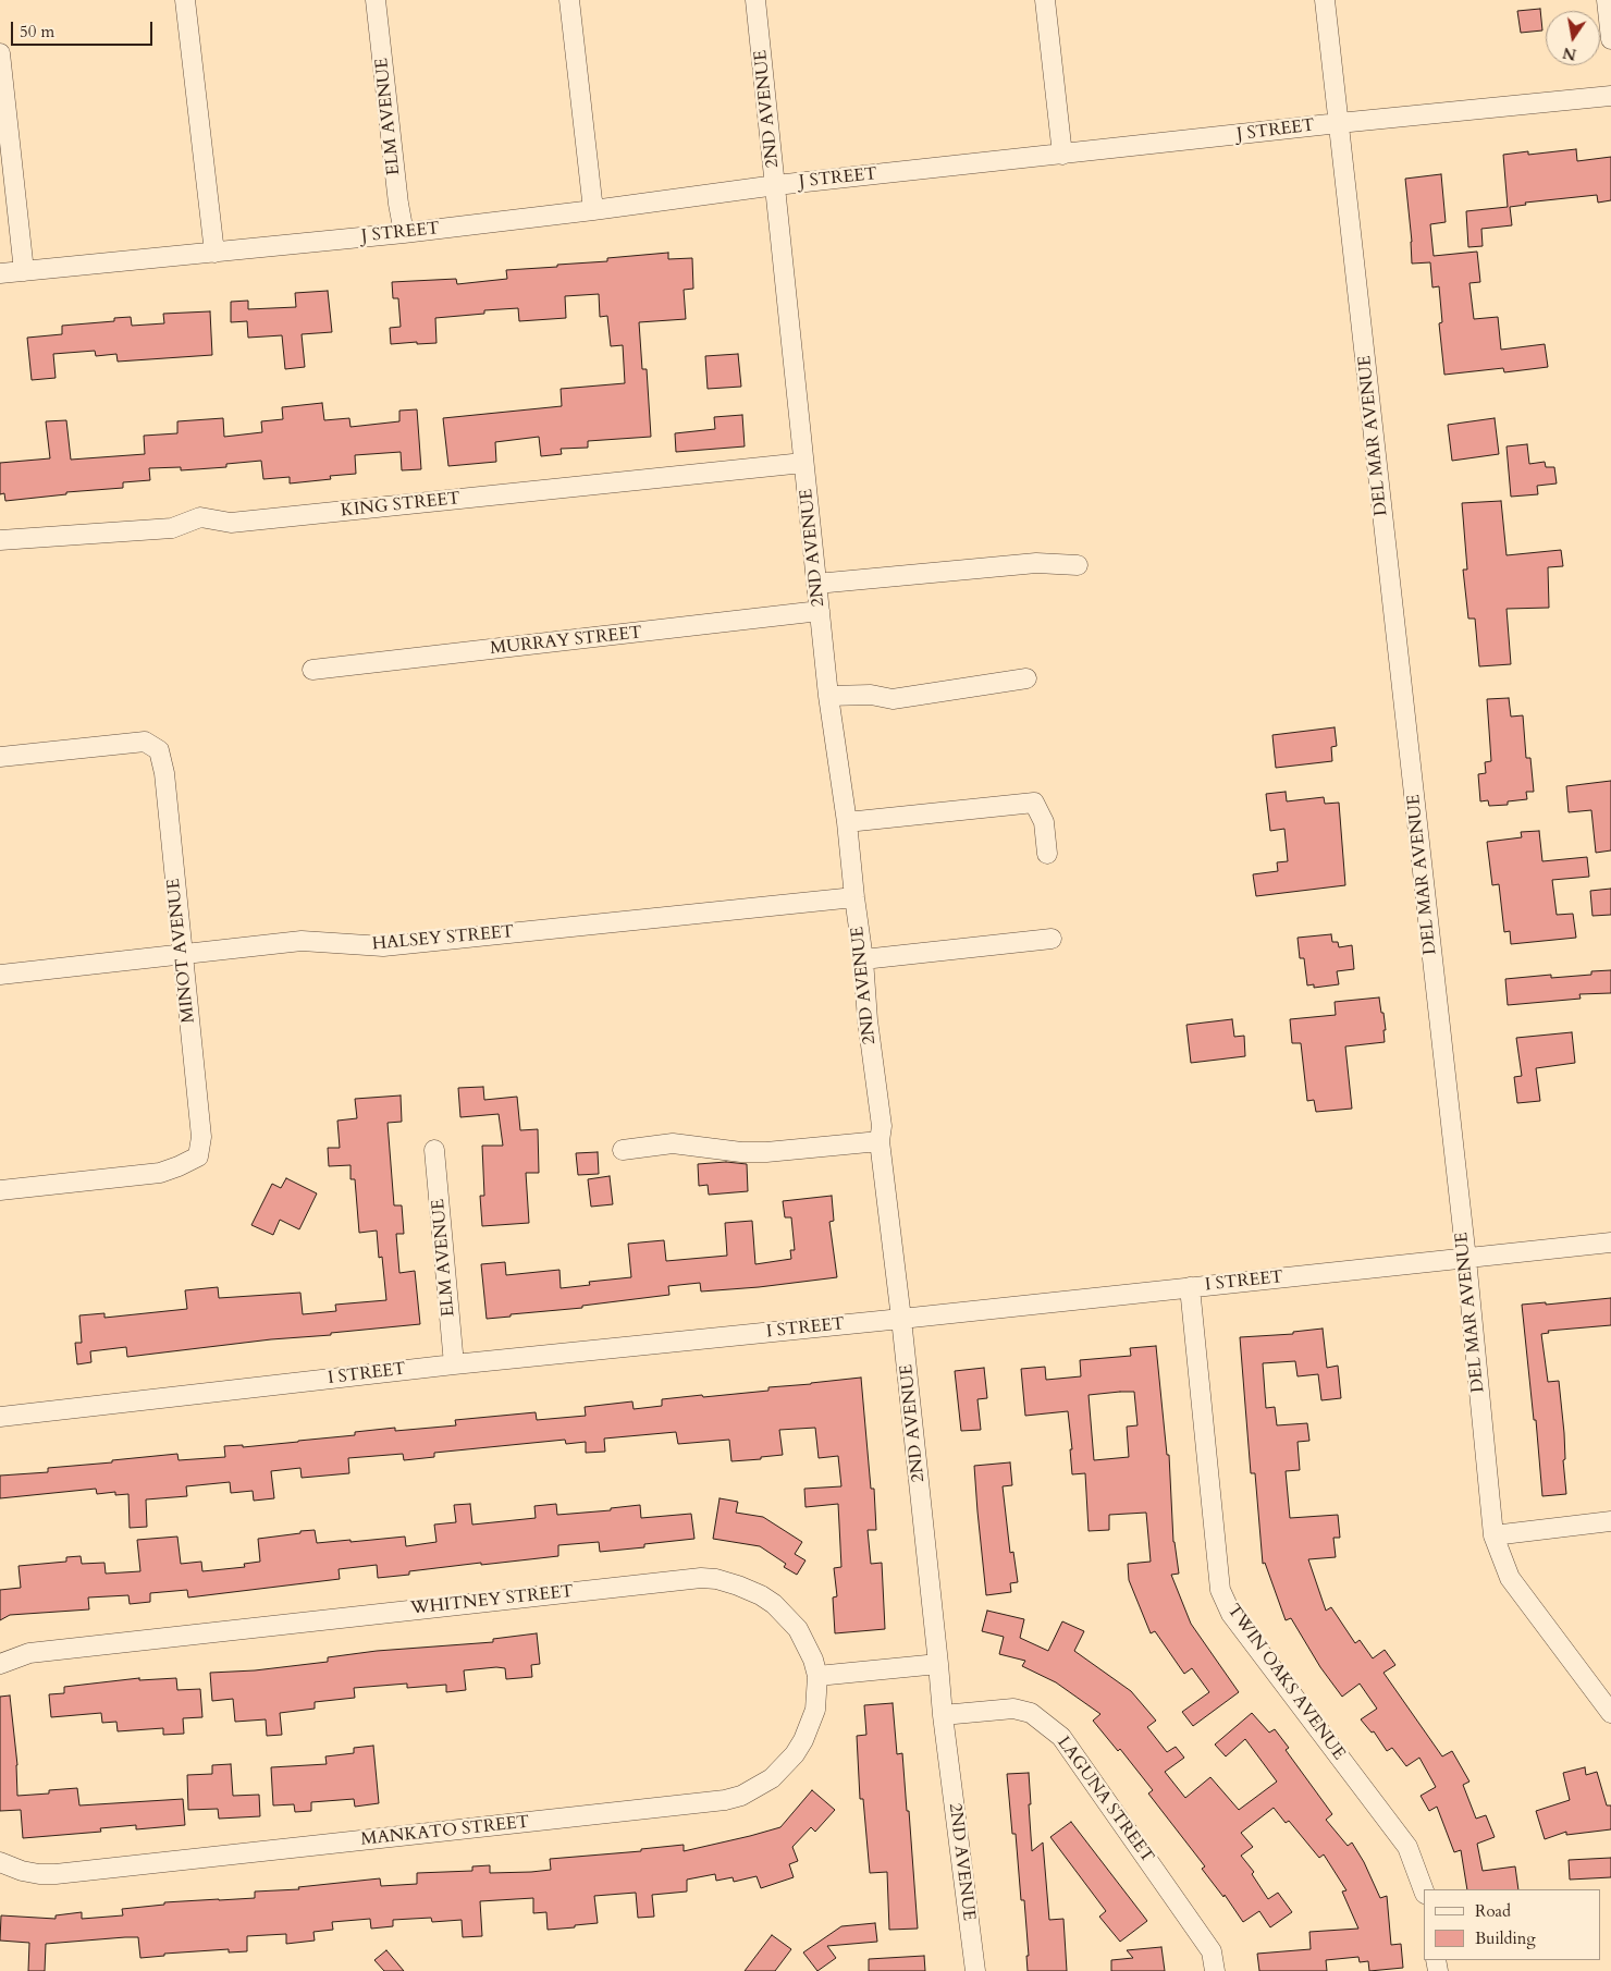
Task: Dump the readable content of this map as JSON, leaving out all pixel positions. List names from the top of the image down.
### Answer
{
  "streets": {
    "street": [
      "2ND AVENUE",
      "ELM AVENUE",
      "J STREET",
      "DEL MAR AVENUE",
      "KING STREET",
      "MURRAY STREET",
      "HALSEY STREET",
      "MINOT AVENUE",
      "I STREET",
      "WHITNEY STREET",
      "TWIN OAKS AVENUE",
      "LAGUNA STREET",
      "MANKATO STREET"
    ]
  },
  "crossings": [
    ["2ND AVENUE", "J STREET"],
    ["2ND AVENUE", "KING STREET"],
    ["2ND AVENUE", "MURRAY STREET"],
    ["2ND AVENUE", "HALSEY STREET"],
    ["2ND AVENUE", "I STREET"],
    ["2ND AVENUE", "LAGUNA STREET"],
    ["ELM AVENUE", "J STREET"],
    ["ELM AVENUE", "I STREET"],
    ["J STREET", "DEL MAR AVENUE"],
    ["DEL MAR AVENUE", "I STREET"],
    ["HALSEY STREET", "MINOT AVENUE"],
    ["I STREET", "TWIN OAKS AVENUE"],
    ["WHITNEY STREET", "MANKATO STREET"]
  ],
  "legend": ["Road", "Building"],
  "scale_bar": "50 m",
  "north": "bottom"
}
